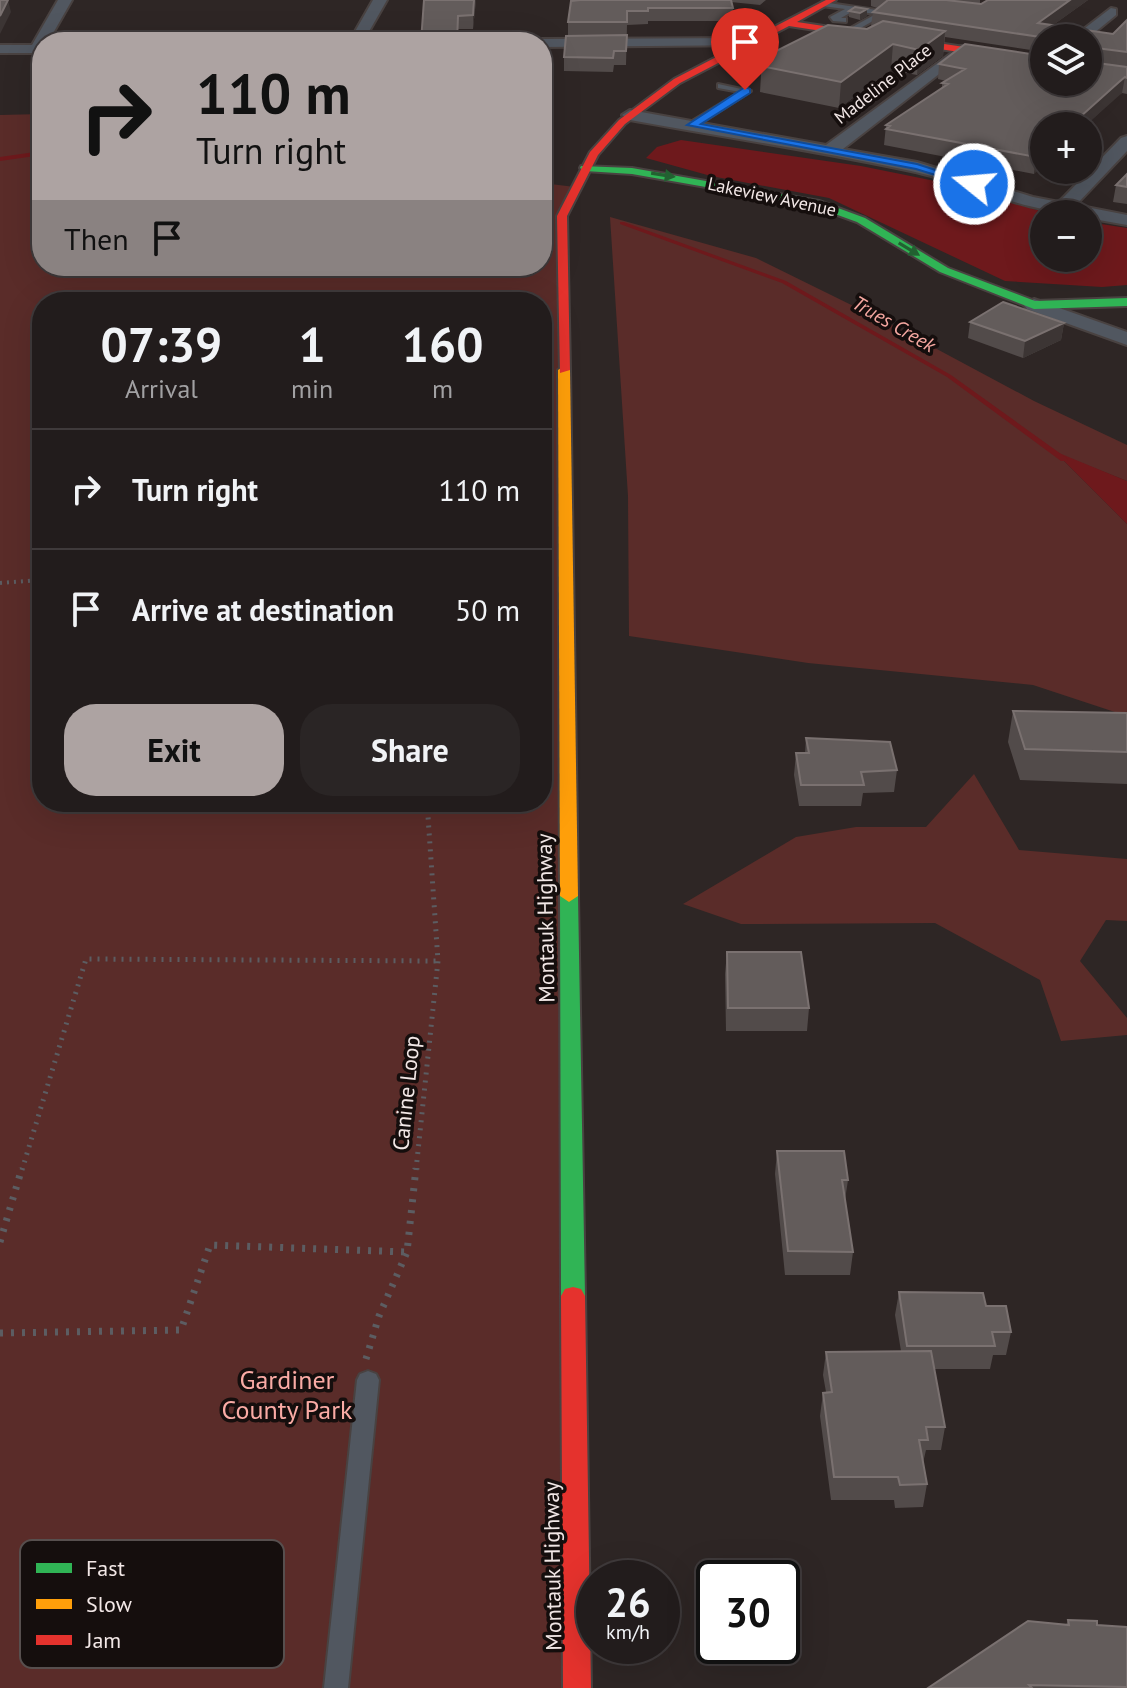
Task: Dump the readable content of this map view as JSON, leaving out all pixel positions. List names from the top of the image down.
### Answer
{
  "streets": {
    "main road": ["Lakeview Avenue", "Montauk Highway"],
    "street": ["Madeline Place"],
    "path": ["Canine Loop"]
  },
  "crossings": [
    ["Lakeview Avenue", "Montauk Highway"]
  ],
  "one_way": ["Lakeview Avenue"],
  "water": ["Trues Creek"],
  "parks": ["Gardiner County Park"],
  "legend": ["Fast", "Slow", "Jam"],
  "page": {
    "map_buttons": ["+", "−"],
    "turn": ["110 m", "Turn right"],
    "then": "Then",
    "eta": [
      "07:39",
      "Arrival",
      "1",
      "min",
      "160",
      "m"
    ],
    "list": [
      {
        "name": "Turn right",
        "value": "110 m"
      },
      {
        "name": "Arrive at destination",
        "value": "50 m"
      }
    ],
    "buttons": ["Exit", "Share"],
    "speed": "26 km/h",
    "limit": "30"
  }
}
